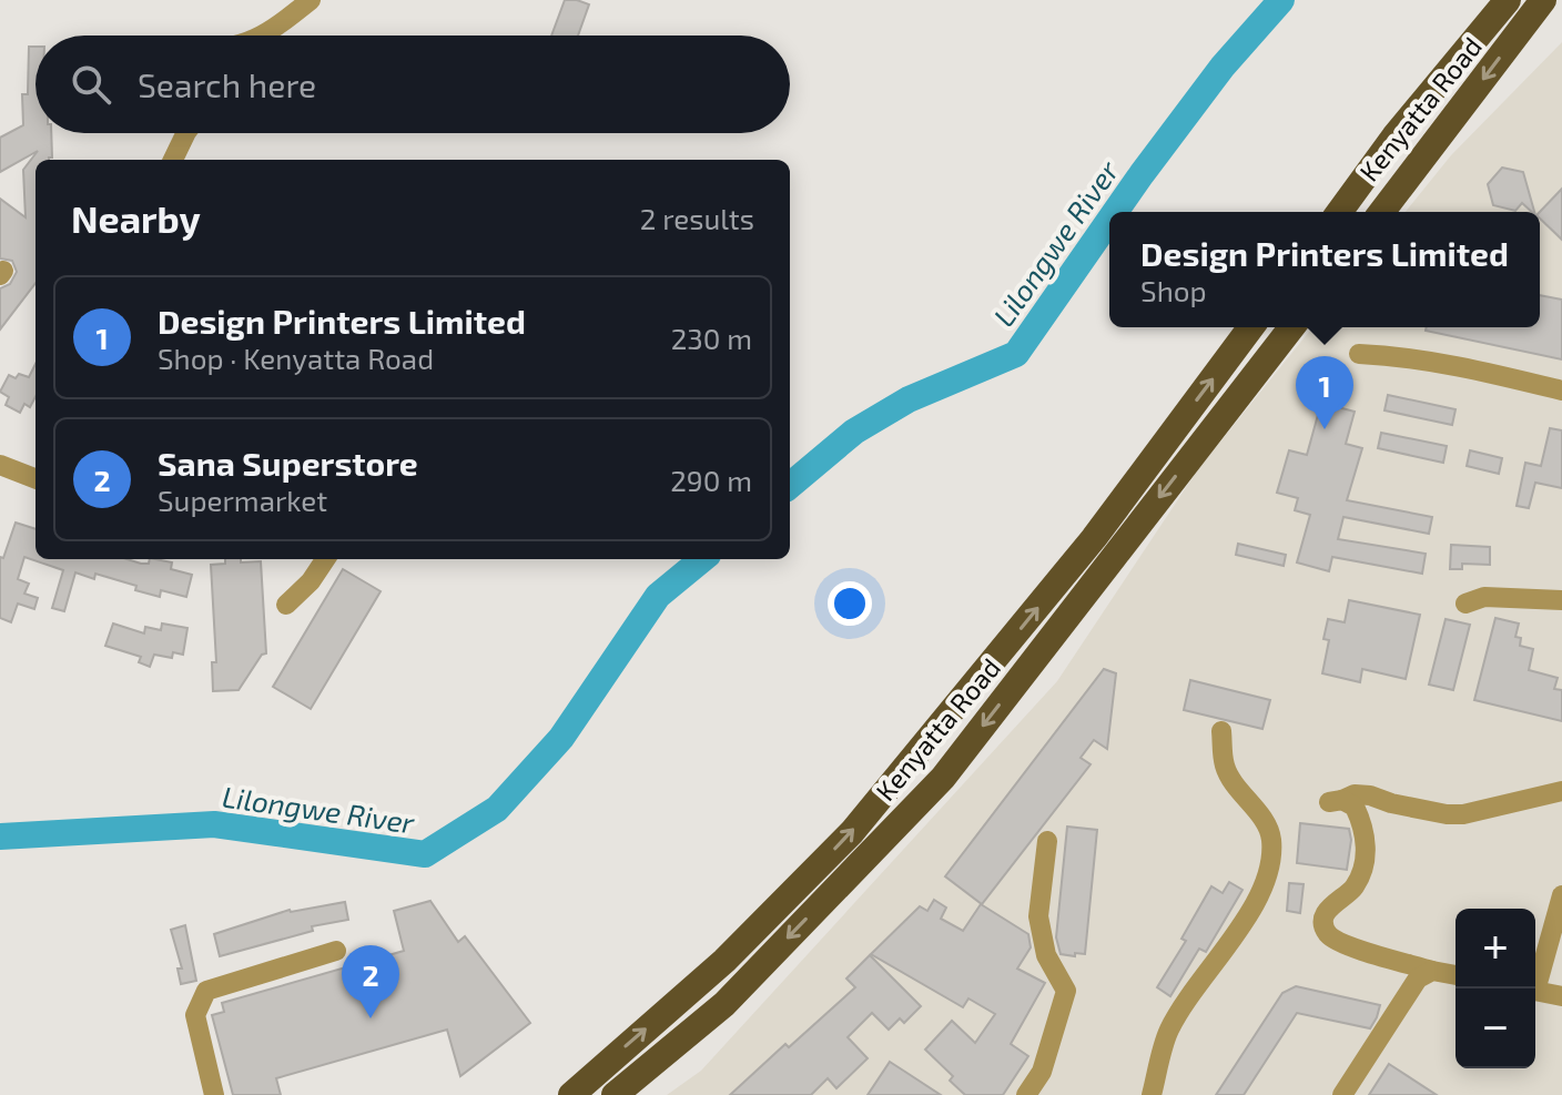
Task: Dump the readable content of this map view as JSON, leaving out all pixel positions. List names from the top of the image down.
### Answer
{
  "streets": {
    "main road": ["Kenyatta Road"]
  },
  "water": ["Lilongwe River"],
  "page": {
    "search": "Search here",
    "heading": ["Nearby", "2 results"],
    "popup": ["Design Printers Limited", "Shop"],
    "list": [
      {
        "mark": "1",
        "name": "Design Printers Limited",
        "note": "Shop · Kenyatta Road",
        "value": "230 m"
      },
      {
        "mark": "2",
        "name": "Sana Superstore",
        "note": "Supermarket",
        "value": "290 m"
      }
    ],
    "pins": ["1", "2"],
    "map_buttons": ["+", "−"]
  }
}
